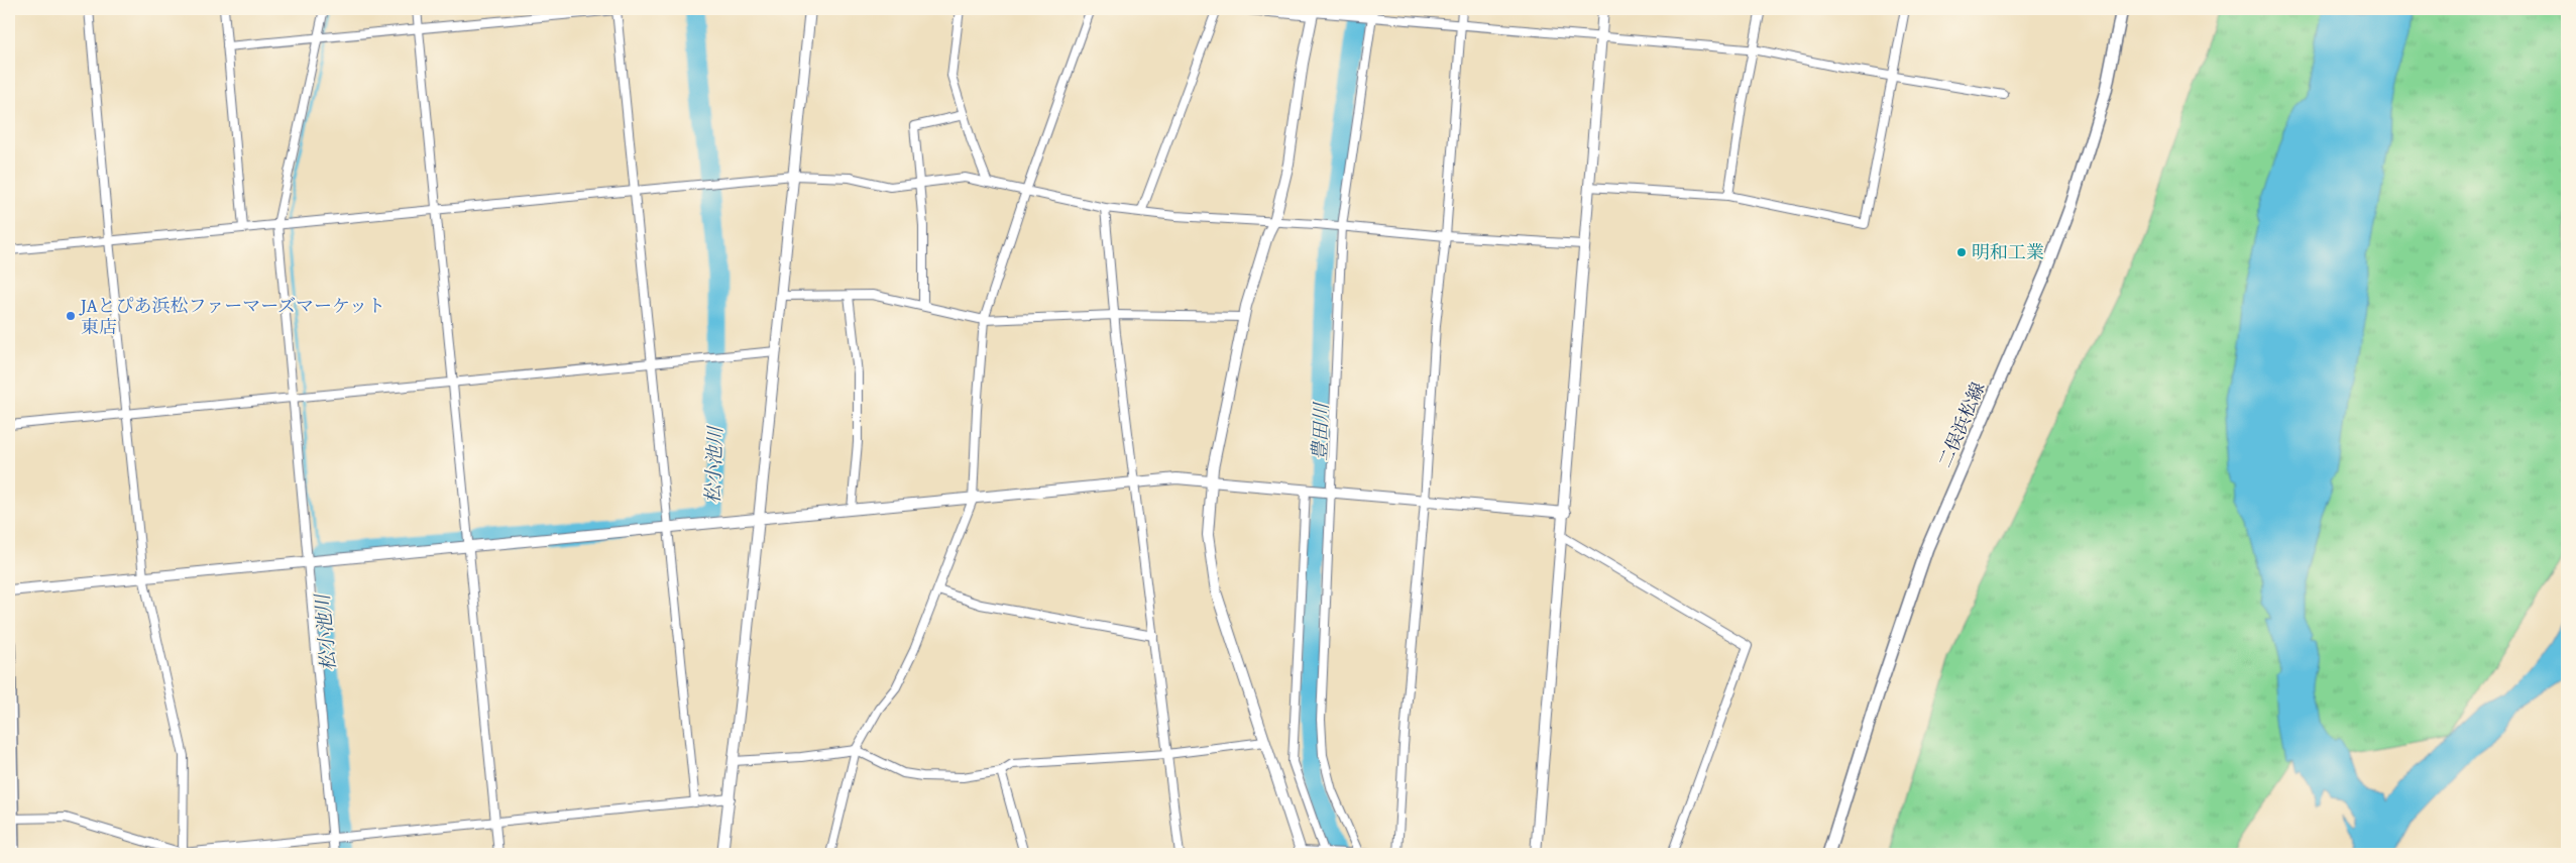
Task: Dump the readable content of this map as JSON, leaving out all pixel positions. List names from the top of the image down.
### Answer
{
  "streets": {
    "main road": ["二俣浜松線"]
  },
  "water": ["豊田川", "松小池川"],
  "places": ["明和工業", "JAとぴあ浜松ファーマーズマーケット 東店"]
}
